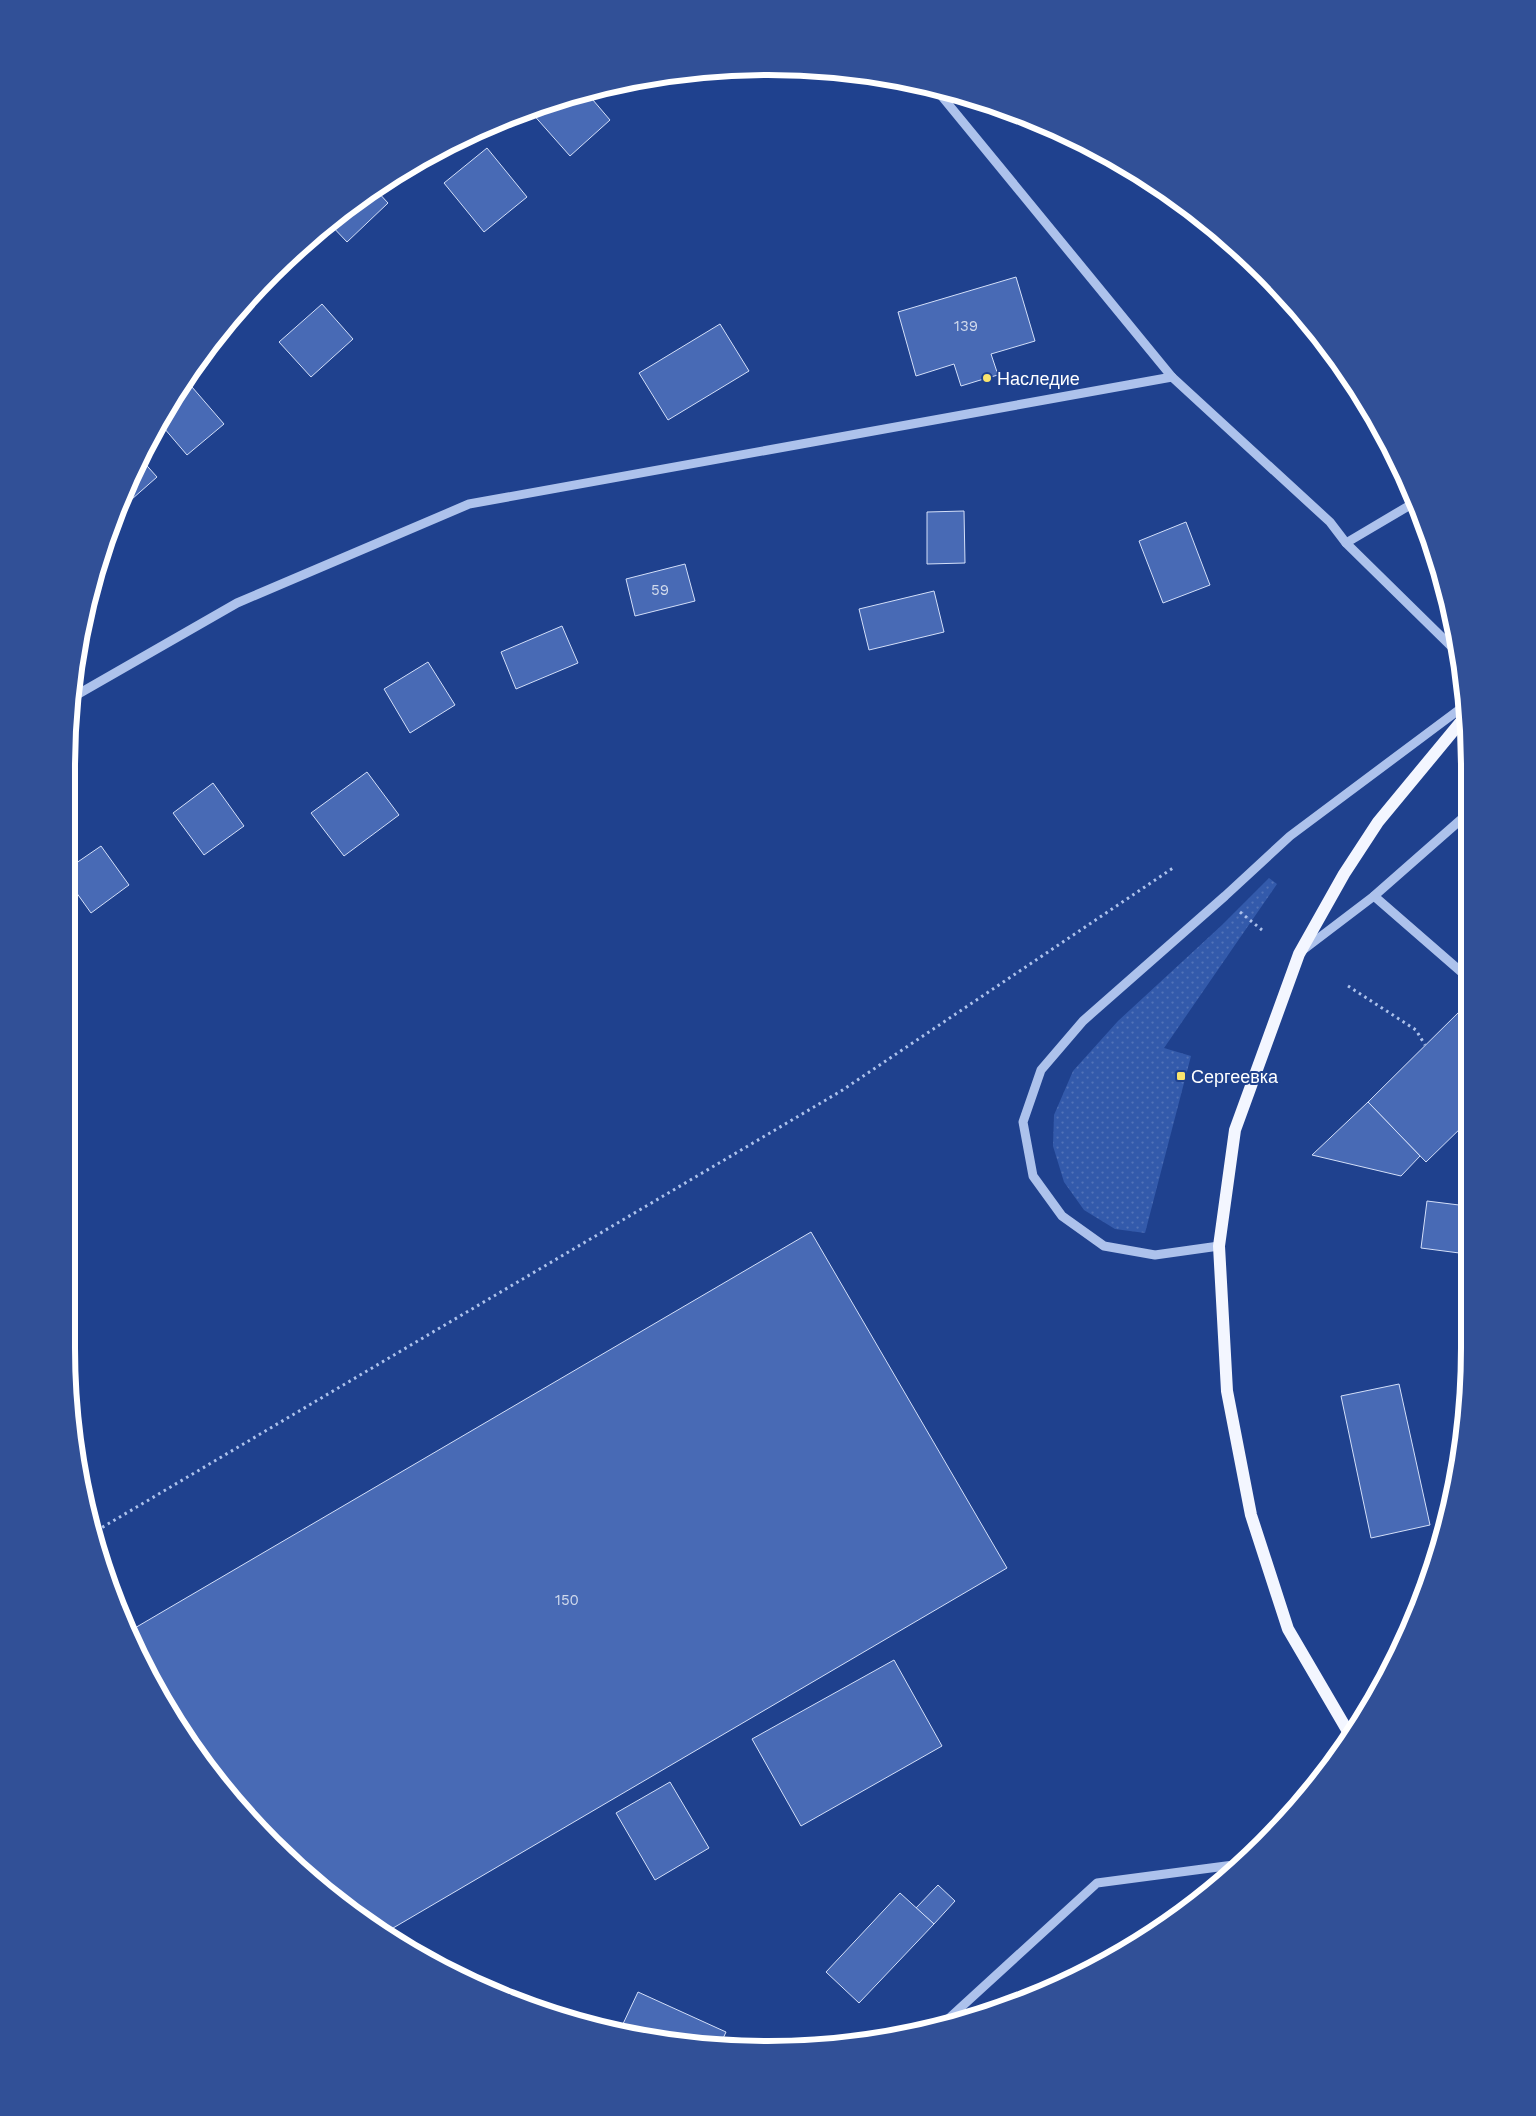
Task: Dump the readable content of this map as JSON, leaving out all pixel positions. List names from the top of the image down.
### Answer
{
  "places": {
    "other": ["Наследие"],
    "transit": ["Сергеевка"]
  },
  "house_numbers": ["139", "59", "150"]
}
